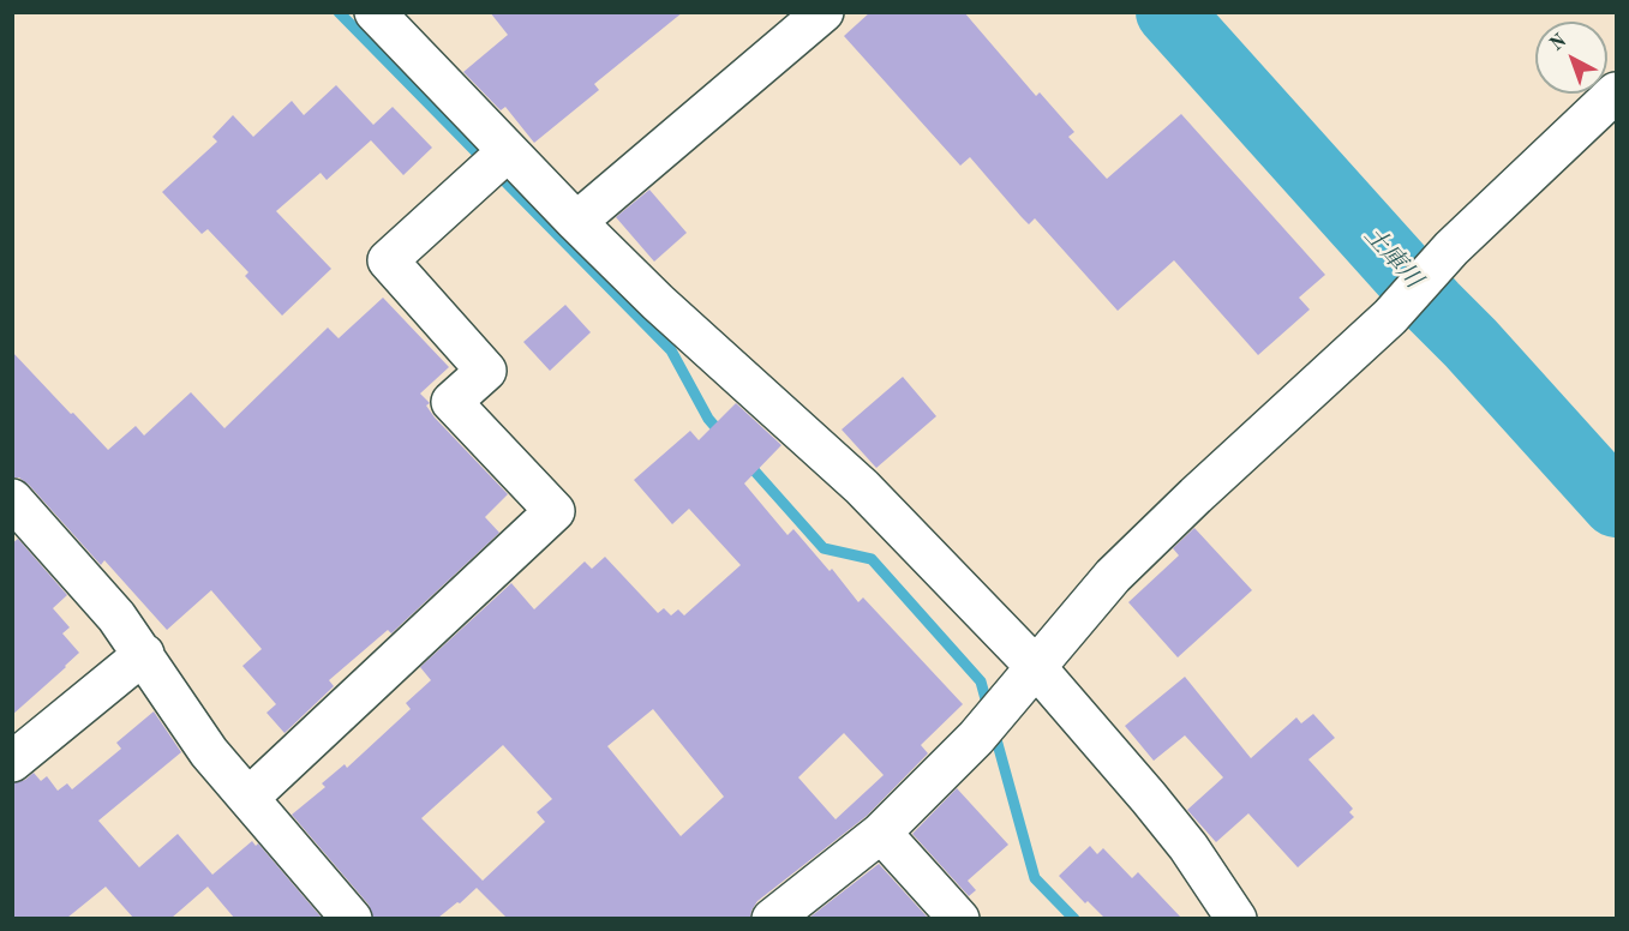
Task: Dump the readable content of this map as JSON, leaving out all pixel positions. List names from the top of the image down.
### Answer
{
  "water": ["土庫川"],
  "north": "top left"
}
